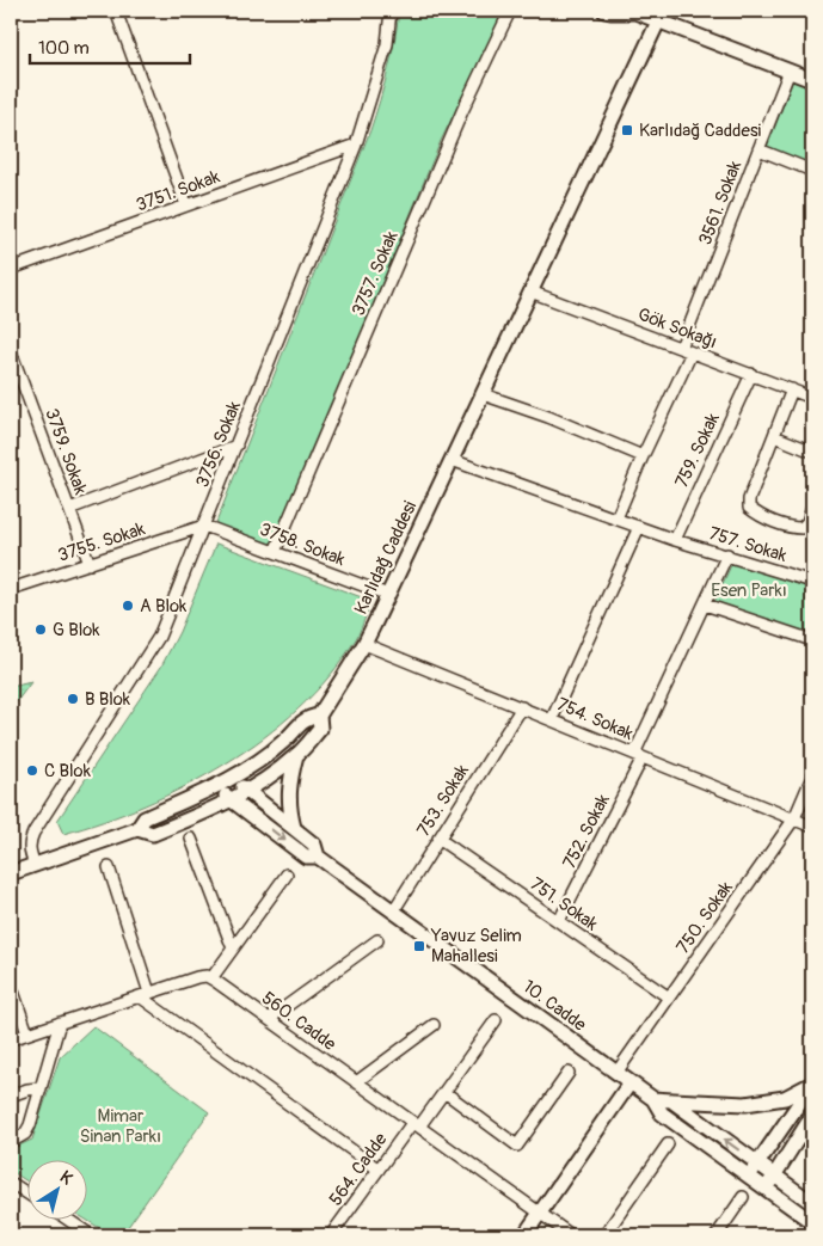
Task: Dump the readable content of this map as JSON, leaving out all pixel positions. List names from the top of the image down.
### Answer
{
  "streets": {
    "main road": ["Karlıdağ Caddesi", "10. Cadde"],
    "street": [
      "3751. Sokak",
      "3561. Sokak",
      "3757. Sokak",
      "Gök Sokağı",
      "3756. Sokak",
      "759. Sokak",
      "3759. Sokak",
      "3755. Sokak",
      "3758. Sokak",
      "757. Sokak",
      "754. Sokak",
      "753. Sokak",
      "752. Sokak",
      "751. Sokak",
      "750. Sokak",
      "560. Cadde",
      "564. Cadde"
    ]
  },
  "crossings": [
    ["3751. Sokak", "3756. Sokak"],
    ["3561. Sokak", "Gök Sokağı"],
    ["3757. Sokak", "3758. Sokak"],
    ["Gök Sokağı", "759. Sokak"],
    ["Gök Sokağı", "Karlıdağ Caddesi"],
    ["3756. Sokak", "3755. Sokak"],
    ["3756. Sokak", "3758. Sokak"],
    ["3756. Sokak", "Karlıdağ Caddesi"],
    ["759. Sokak", "757. Sokak"],
    ["3759. Sokak", "3755. Sokak"],
    ["3755. Sokak", "3758. Sokak"],
    ["3758. Sokak", "Karlıdağ Caddesi"],
    ["757. Sokak", "Karlıdağ Caddesi"],
    ["757. Sokak", "752. Sokak"],
    ["Karlıdağ Caddesi", "754. Sokak"],
    ["Karlıdağ Caddesi", "10. Cadde"],
    ["754. Sokak", "753. Sokak"],
    ["754. Sokak", "752. Sokak"],
    ["754. Sokak", "750. Sokak"],
    ["753. Sokak", "751. Sokak"],
    ["753. Sokak", "10. Cadde"],
    ["752. Sokak", "751. Sokak"],
    ["751. Sokak", "750. Sokak"],
    ["750. Sokak", "10. Cadde"],
    ["560. Cadde", "564. Cadde"]
  ],
  "parks": ["Esen Parkı", "Mimar Sinan Parkı"],
  "places": {
    "transit": ["Karlıdağ Caddesi", "Yavuz Selim Mahallesi"],
    "other": [
      "A Blok",
      "G Blok",
      "B Blok",
      "C Blok"
    ]
  },
  "scale_bar": "100 m",
  "north": "top right"
}
